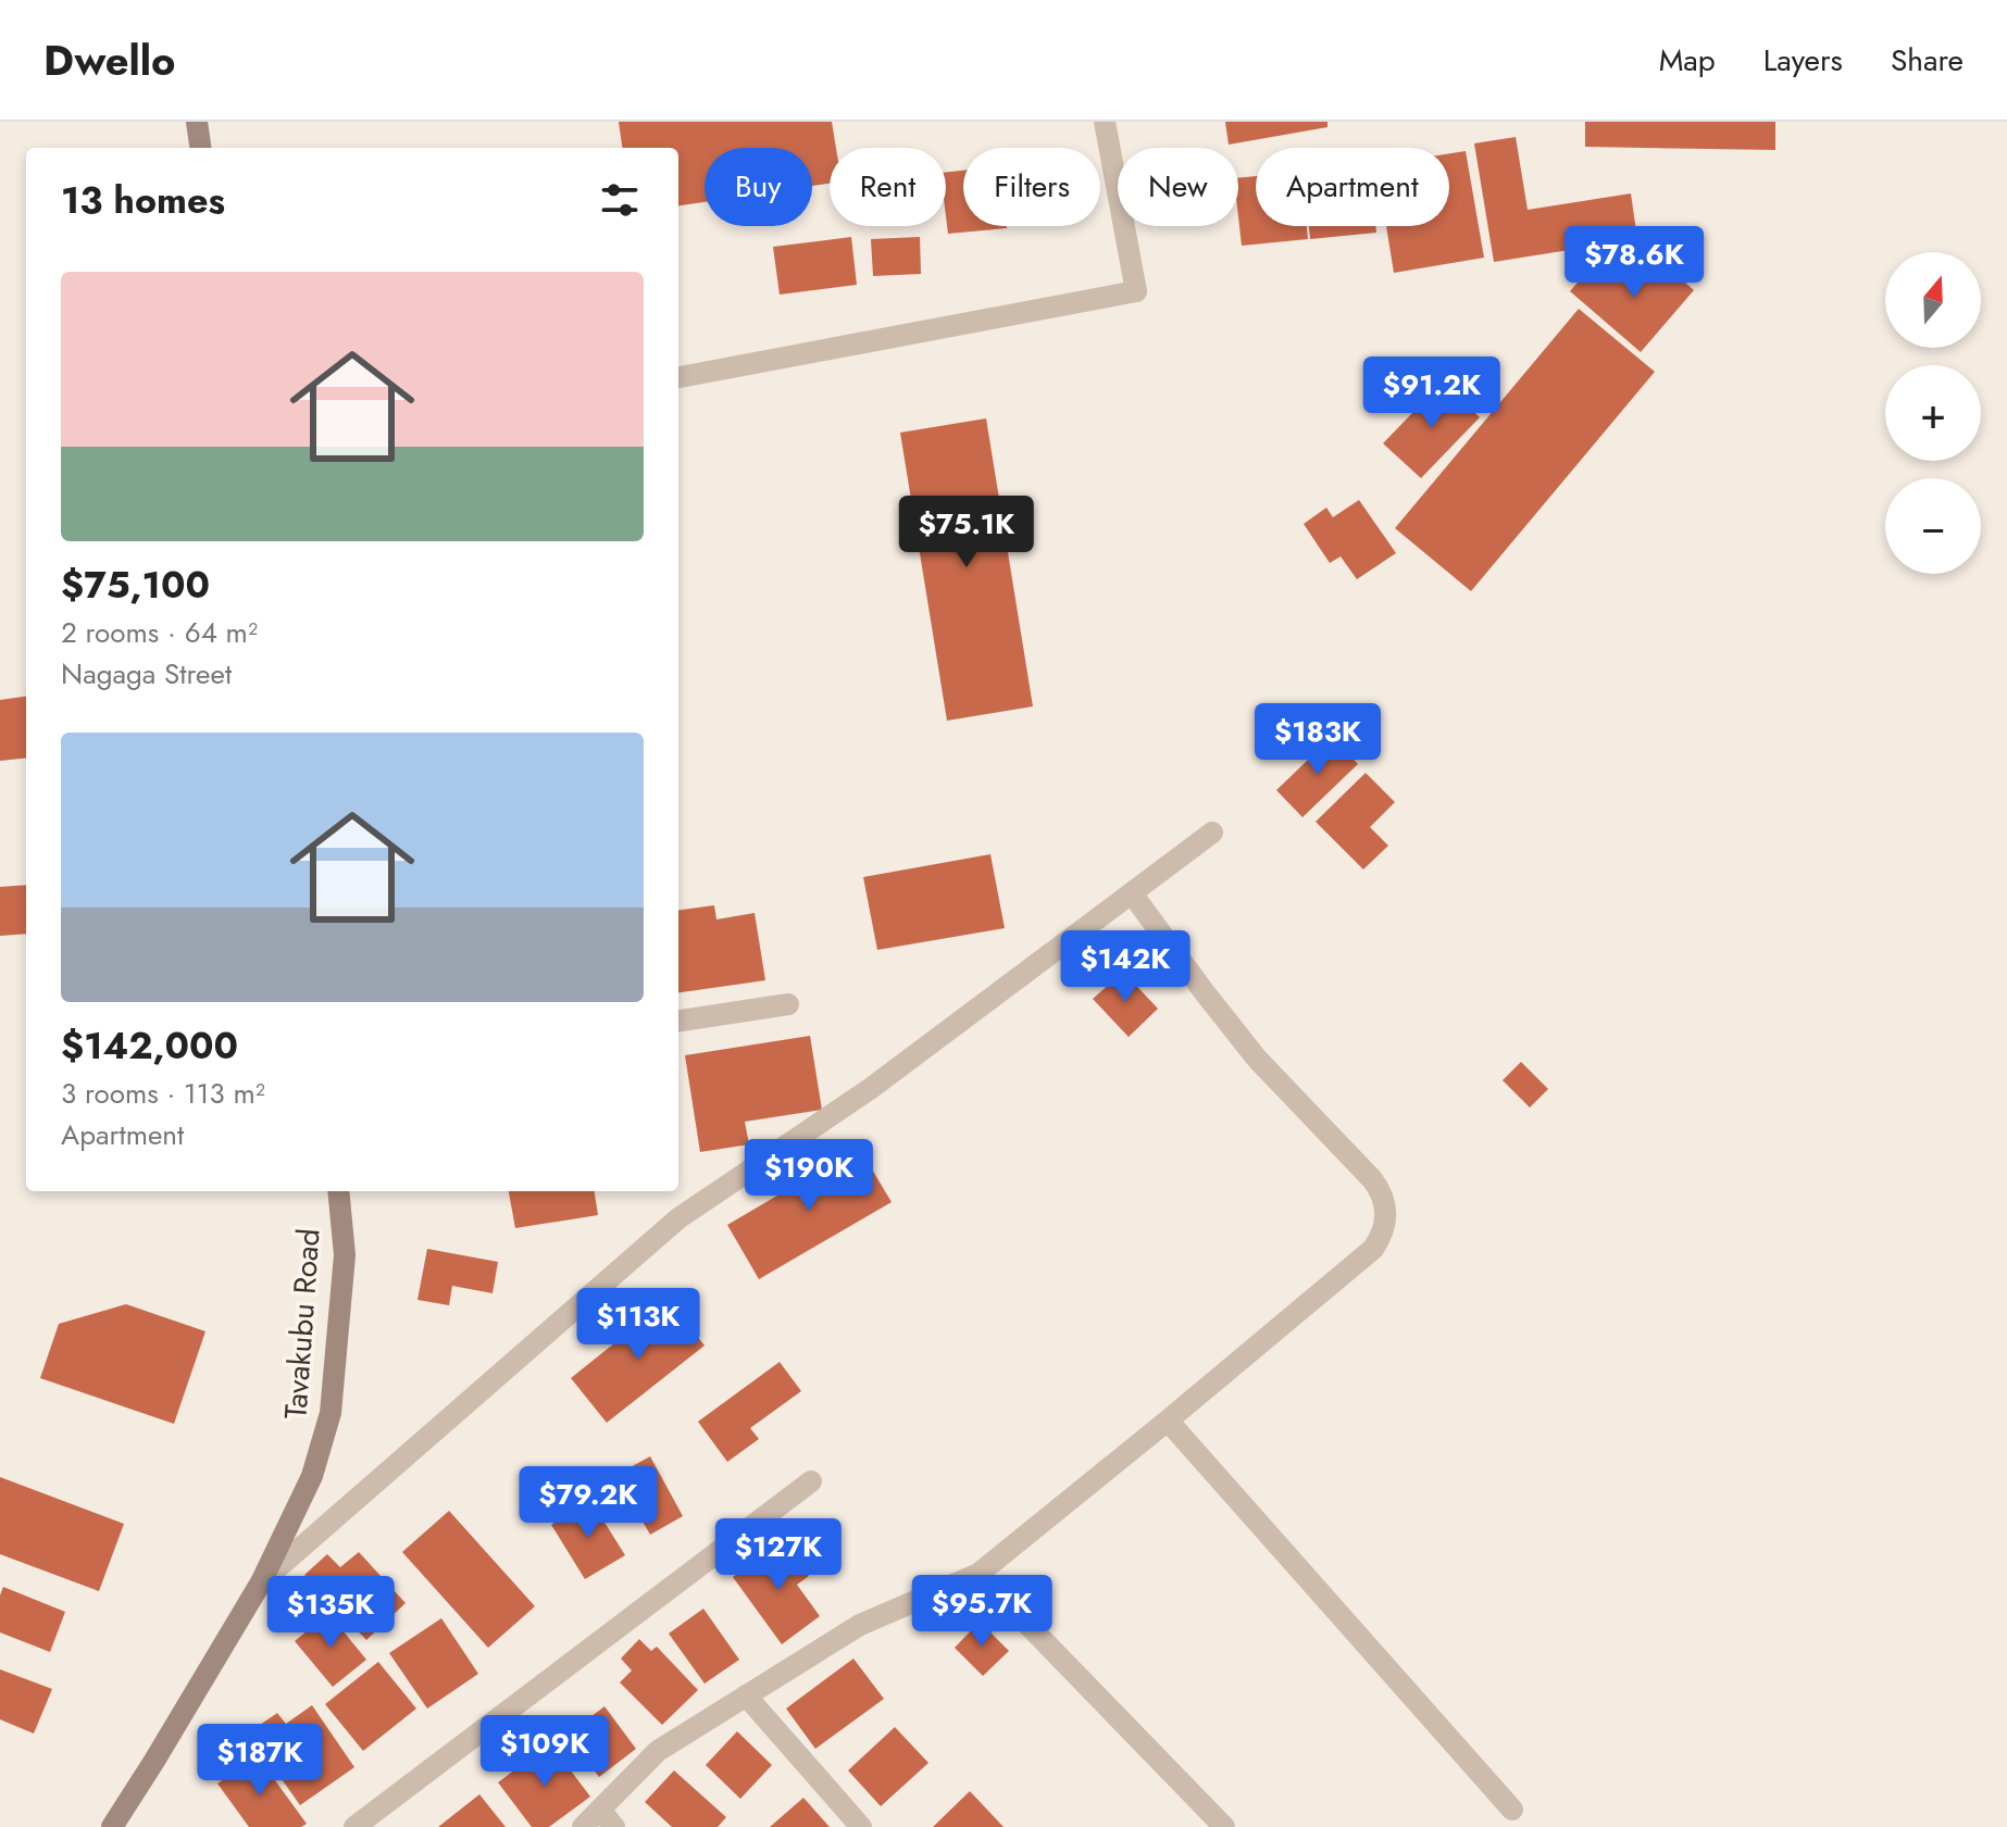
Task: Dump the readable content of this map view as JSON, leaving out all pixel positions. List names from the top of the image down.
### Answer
{
  "streets": {
    "main road": ["Tavakubu Road"]
  },
  "north": "top",
  "page": {
    "header": "Dwello",
    "nav": ["Map", "Layers", "Share"],
    "chip": [
      "Buy",
      "Rent",
      "Filters",
      "New",
      "Apartment"
    ],
    "heading": "13 homes",
    "price": [
      "$78.6K",
      "$91.2K",
      "$75.1K",
      "$183K",
      "$142K",
      "$190K",
      "$113K",
      "$79.2K",
      "$127K",
      "$95.7K",
      "$135K",
      "$109K",
      "$187K"
    ],
    "map_buttons": ["+", "−"],
    "list": [
      {
        "name": "$75,100",
        "note": "2 rooms · 64 m² · Nagaga Street"
      },
      {
        "name": "$142,000",
        "note": "3 rooms · 113 m² · Apartment"
      }
    ]
  }
}
